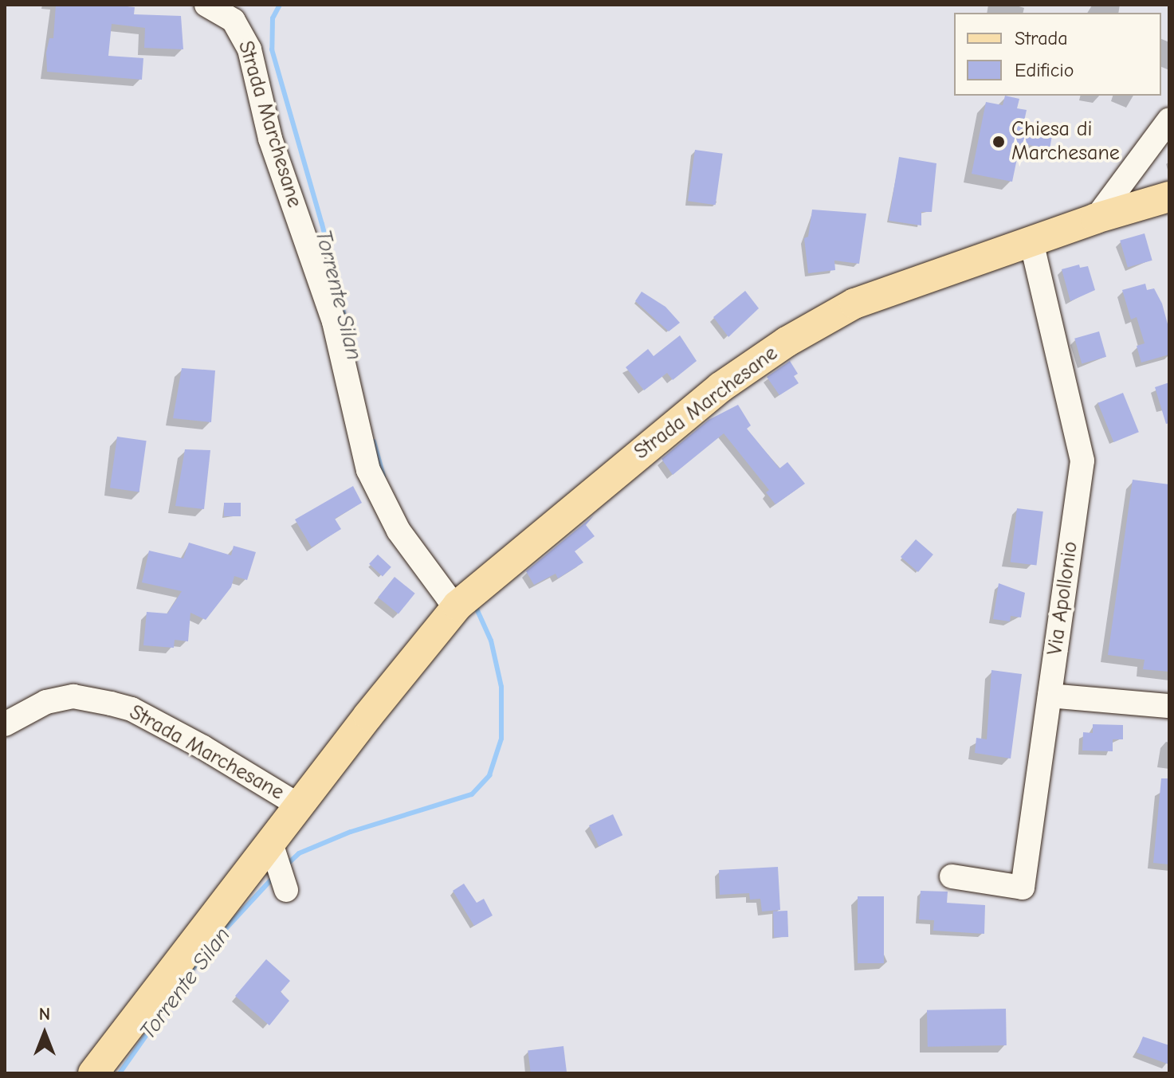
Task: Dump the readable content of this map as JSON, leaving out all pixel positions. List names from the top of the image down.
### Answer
{
  "streets": {
    "main road": ["Strada Marchesane"],
    "street": ["Via Apollonio"]
  },
  "crossings": [
    ["Strada Marchesane", "Via Apollonio"]
  ],
  "water": ["Torrente Silan"],
  "places": ["Chiesa di Marchesane"],
  "legend": ["Strada", "Edificio"],
  "north": "top"
}
